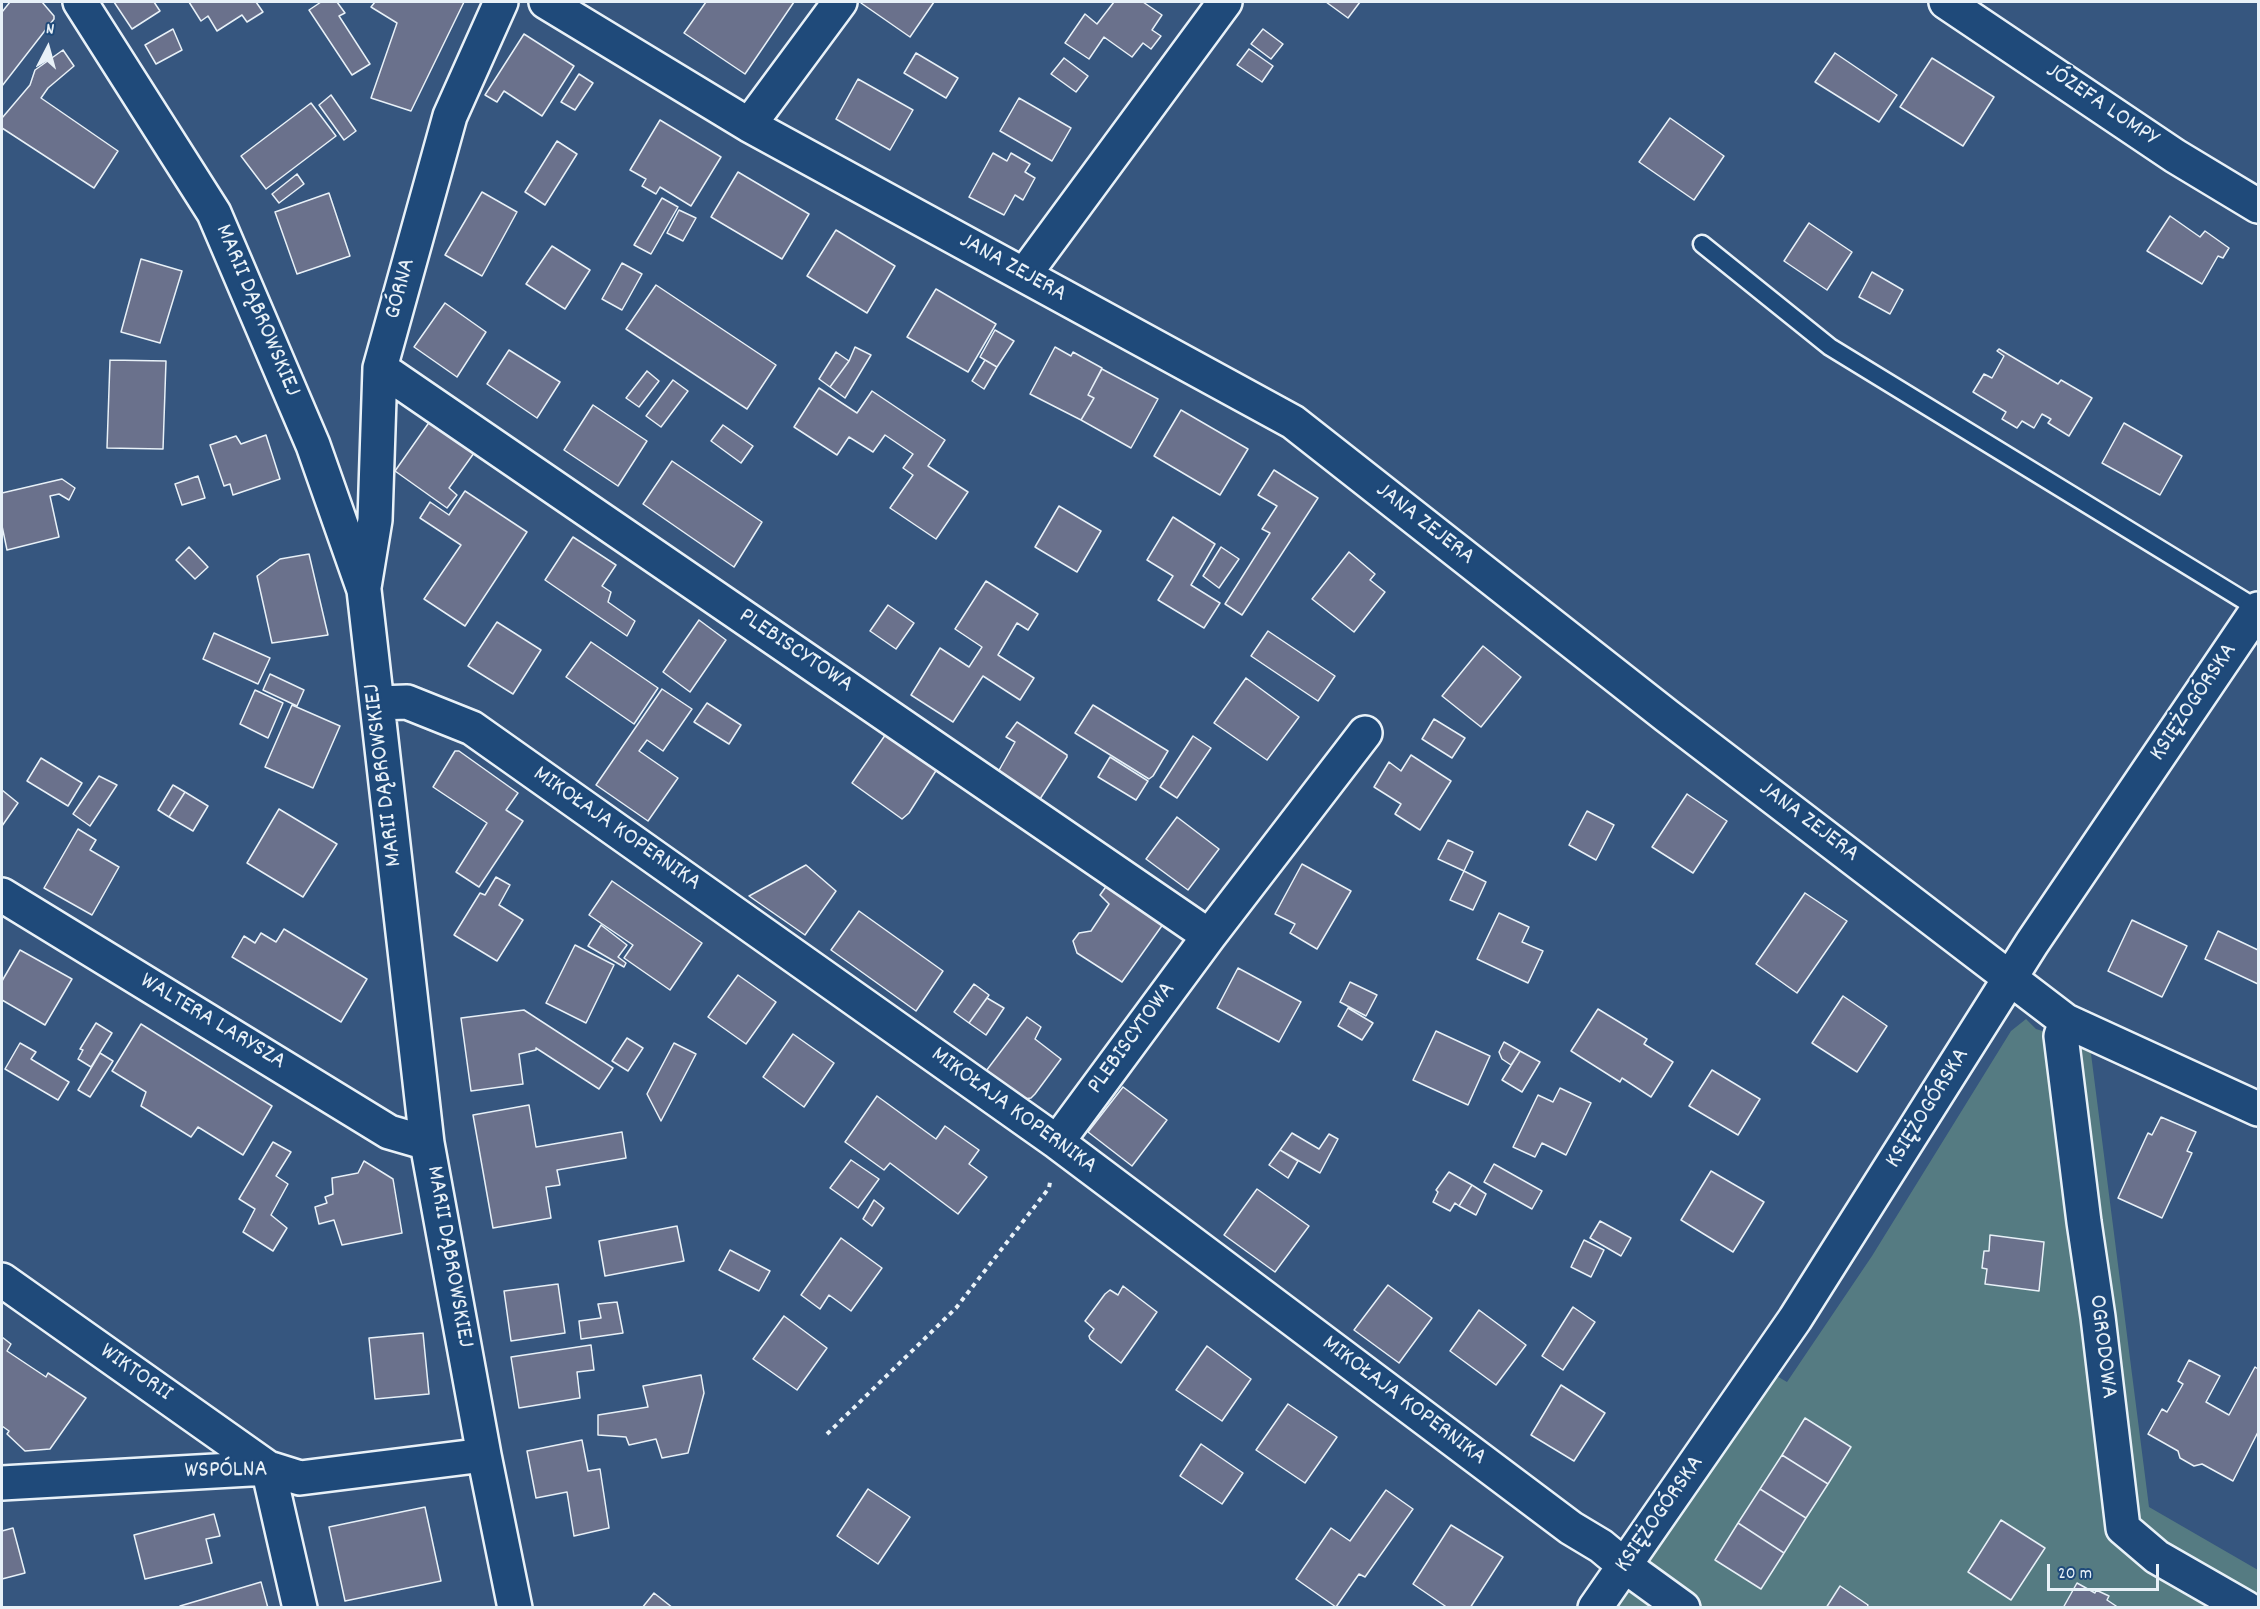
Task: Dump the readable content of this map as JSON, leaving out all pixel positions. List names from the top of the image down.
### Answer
{
  "streets": {
    "street": [
      "JÓZEFA LOMPY",
      "JANA ZEJERA",
      "GÓRNA",
      "MARII DĄBROWSKIEJ",
      "PLEBISCYTOWA",
      "KSIĘŻOGÓRSKA",
      "MIKOŁAJA KOPERNIKA",
      "WALTERA LARYSZA",
      "OGRODOWA",
      "WIKTORII",
      "WSPÓLNA"
    ]
  },
  "crossings": [
    ["JANA ZEJERA", "KSIĘŻOGÓRSKA"],
    ["JANA ZEJERA", "OGRODOWA"],
    ["GÓRNA", "MARII DĄBROWSKIEJ"],
    ["GÓRNA", "PLEBISCYTOWA"],
    ["MARII DĄBROWSKIEJ", "MIKOŁAJA KOPERNIKA"],
    ["MARII DĄBROWSKIEJ", "WALTERA LARYSZA"],
    ["MARII DĄBROWSKIEJ", "WSPÓLNA"],
    ["PLEBISCYTOWA", "MIKOŁAJA KOPERNIKA"],
    ["KSIĘŻOGÓRSKA", "MIKOŁAJA KOPERNIKA"],
    ["WIKTORII", "WSPÓLNA"]
  ],
  "scale_bar": "20 m",
  "north": "top"
}
